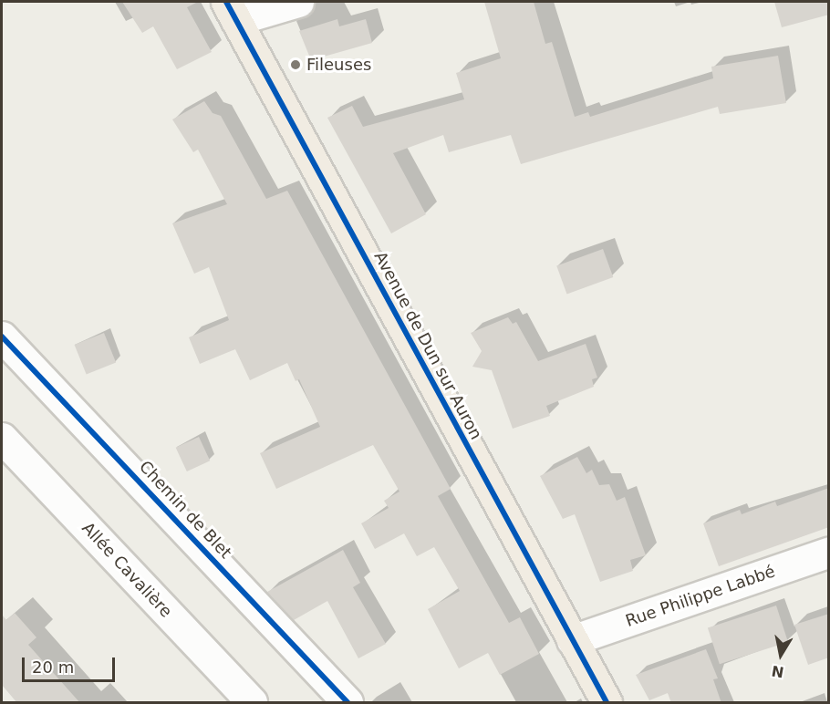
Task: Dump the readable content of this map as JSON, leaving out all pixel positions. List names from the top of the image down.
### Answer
{
  "streets": {
    "main road": ["Avenue de Dun sur Auron"],
    "street": ["Chemin de Blet", "Allée Cavalière", "Rue Philippe Labbé"]
  },
  "crossings": [
    ["Avenue de Dun sur Auron", "Rue Philippe Labbé"]
  ],
  "places": ["Fileuses"],
  "scale_bar": "20 m",
  "north": "bottom"
}
